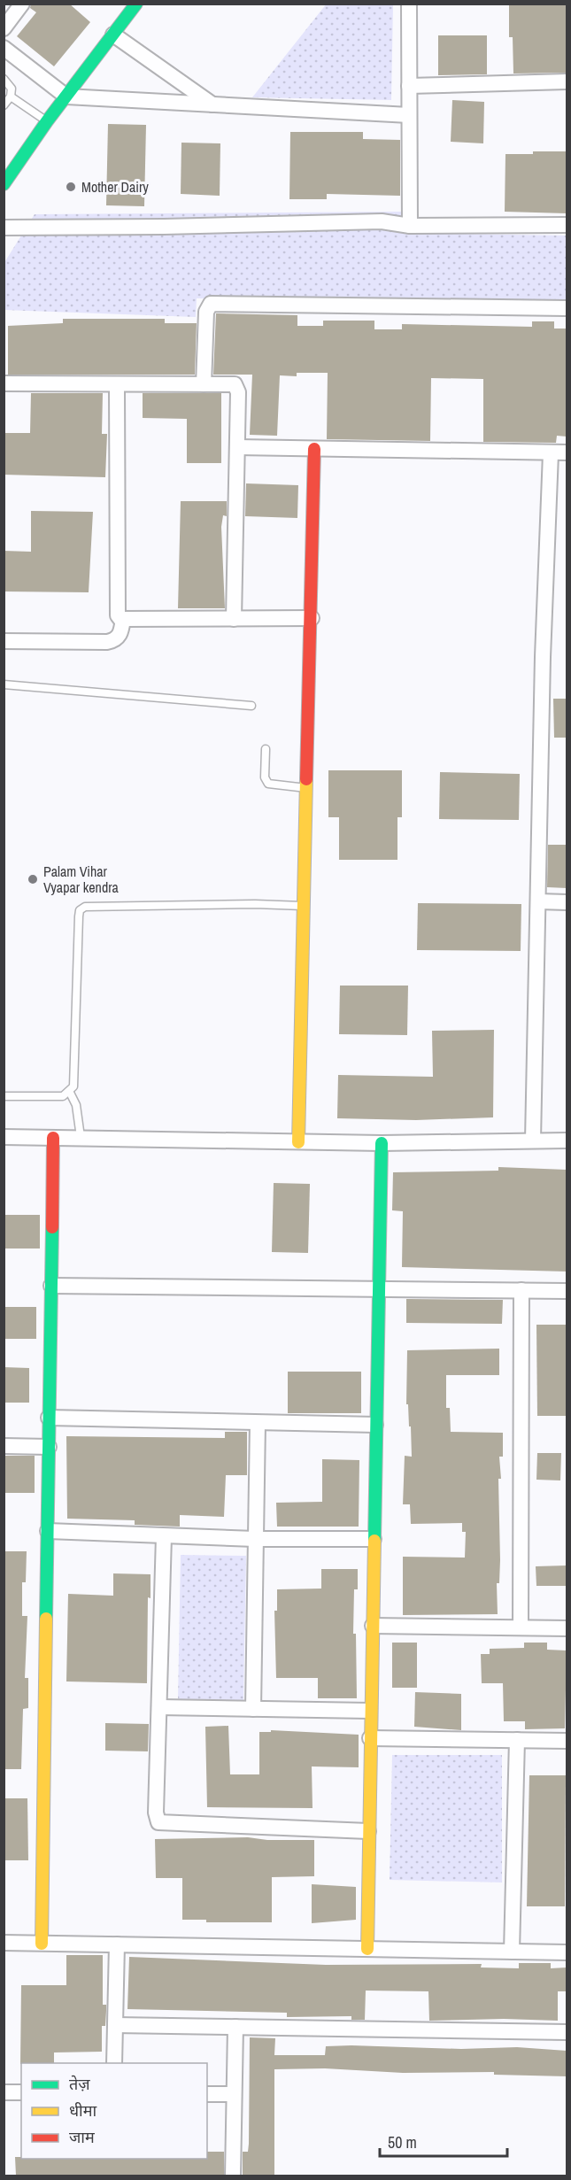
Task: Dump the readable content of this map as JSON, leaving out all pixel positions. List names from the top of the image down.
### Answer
{
  "places": ["Mother Dairy", "Palam Vihar Vyapar kendra"],
  "legend": ["तेज़", "धीमा", "जाम"],
  "scale_bar": "50 m"
}
